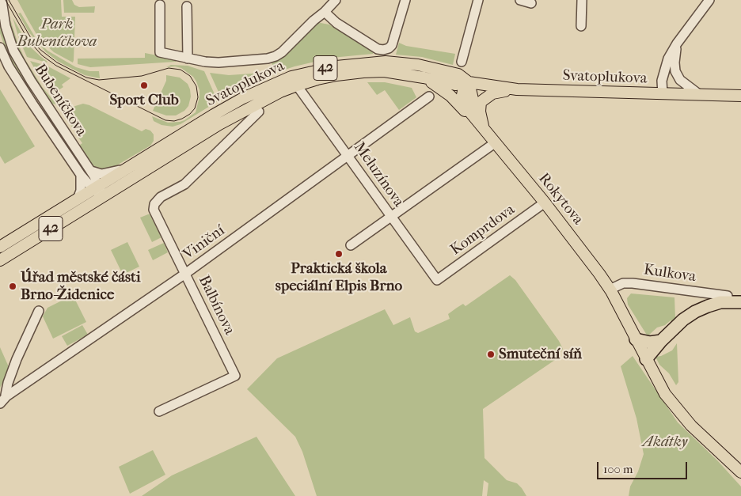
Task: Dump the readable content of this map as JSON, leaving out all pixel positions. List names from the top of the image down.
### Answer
{
  "streets": {
    "main road": ["42", "Svatoplukova", "Rokytova"],
    "street": [
      "Bubeníčkova",
      "Meluzínova",
      "Komprdova",
      "Viniční",
      "Kulkova",
      "Balbínova"
    ]
  },
  "crossings": [
    ["42", "Svatoplukova"],
    ["42", "Bubeníčkova"],
    ["Svatoplukova", "Bubeníčkova"],
    ["Svatoplukova", "Meluzínova"],
    ["Svatoplukova", "Balbínova"],
    ["Meluzínova", "Komprdova"],
    ["Meluzínova", "Viniční"],
    ["Rokytova", "Komprdova"],
    ["Rokytova", "Kulkova"],
    ["Viniční", "Balbínova"]
  ],
  "parks": ["Park Bubeníčkova", "Akátky"],
  "places": [
    "Sport Club",
    "Praktická škola speciální Elpis Brno",
    "Úřad městské části Brno-Židenice",
    "Smuteční síň"
  ],
  "scale_bar": "100 m"
}
